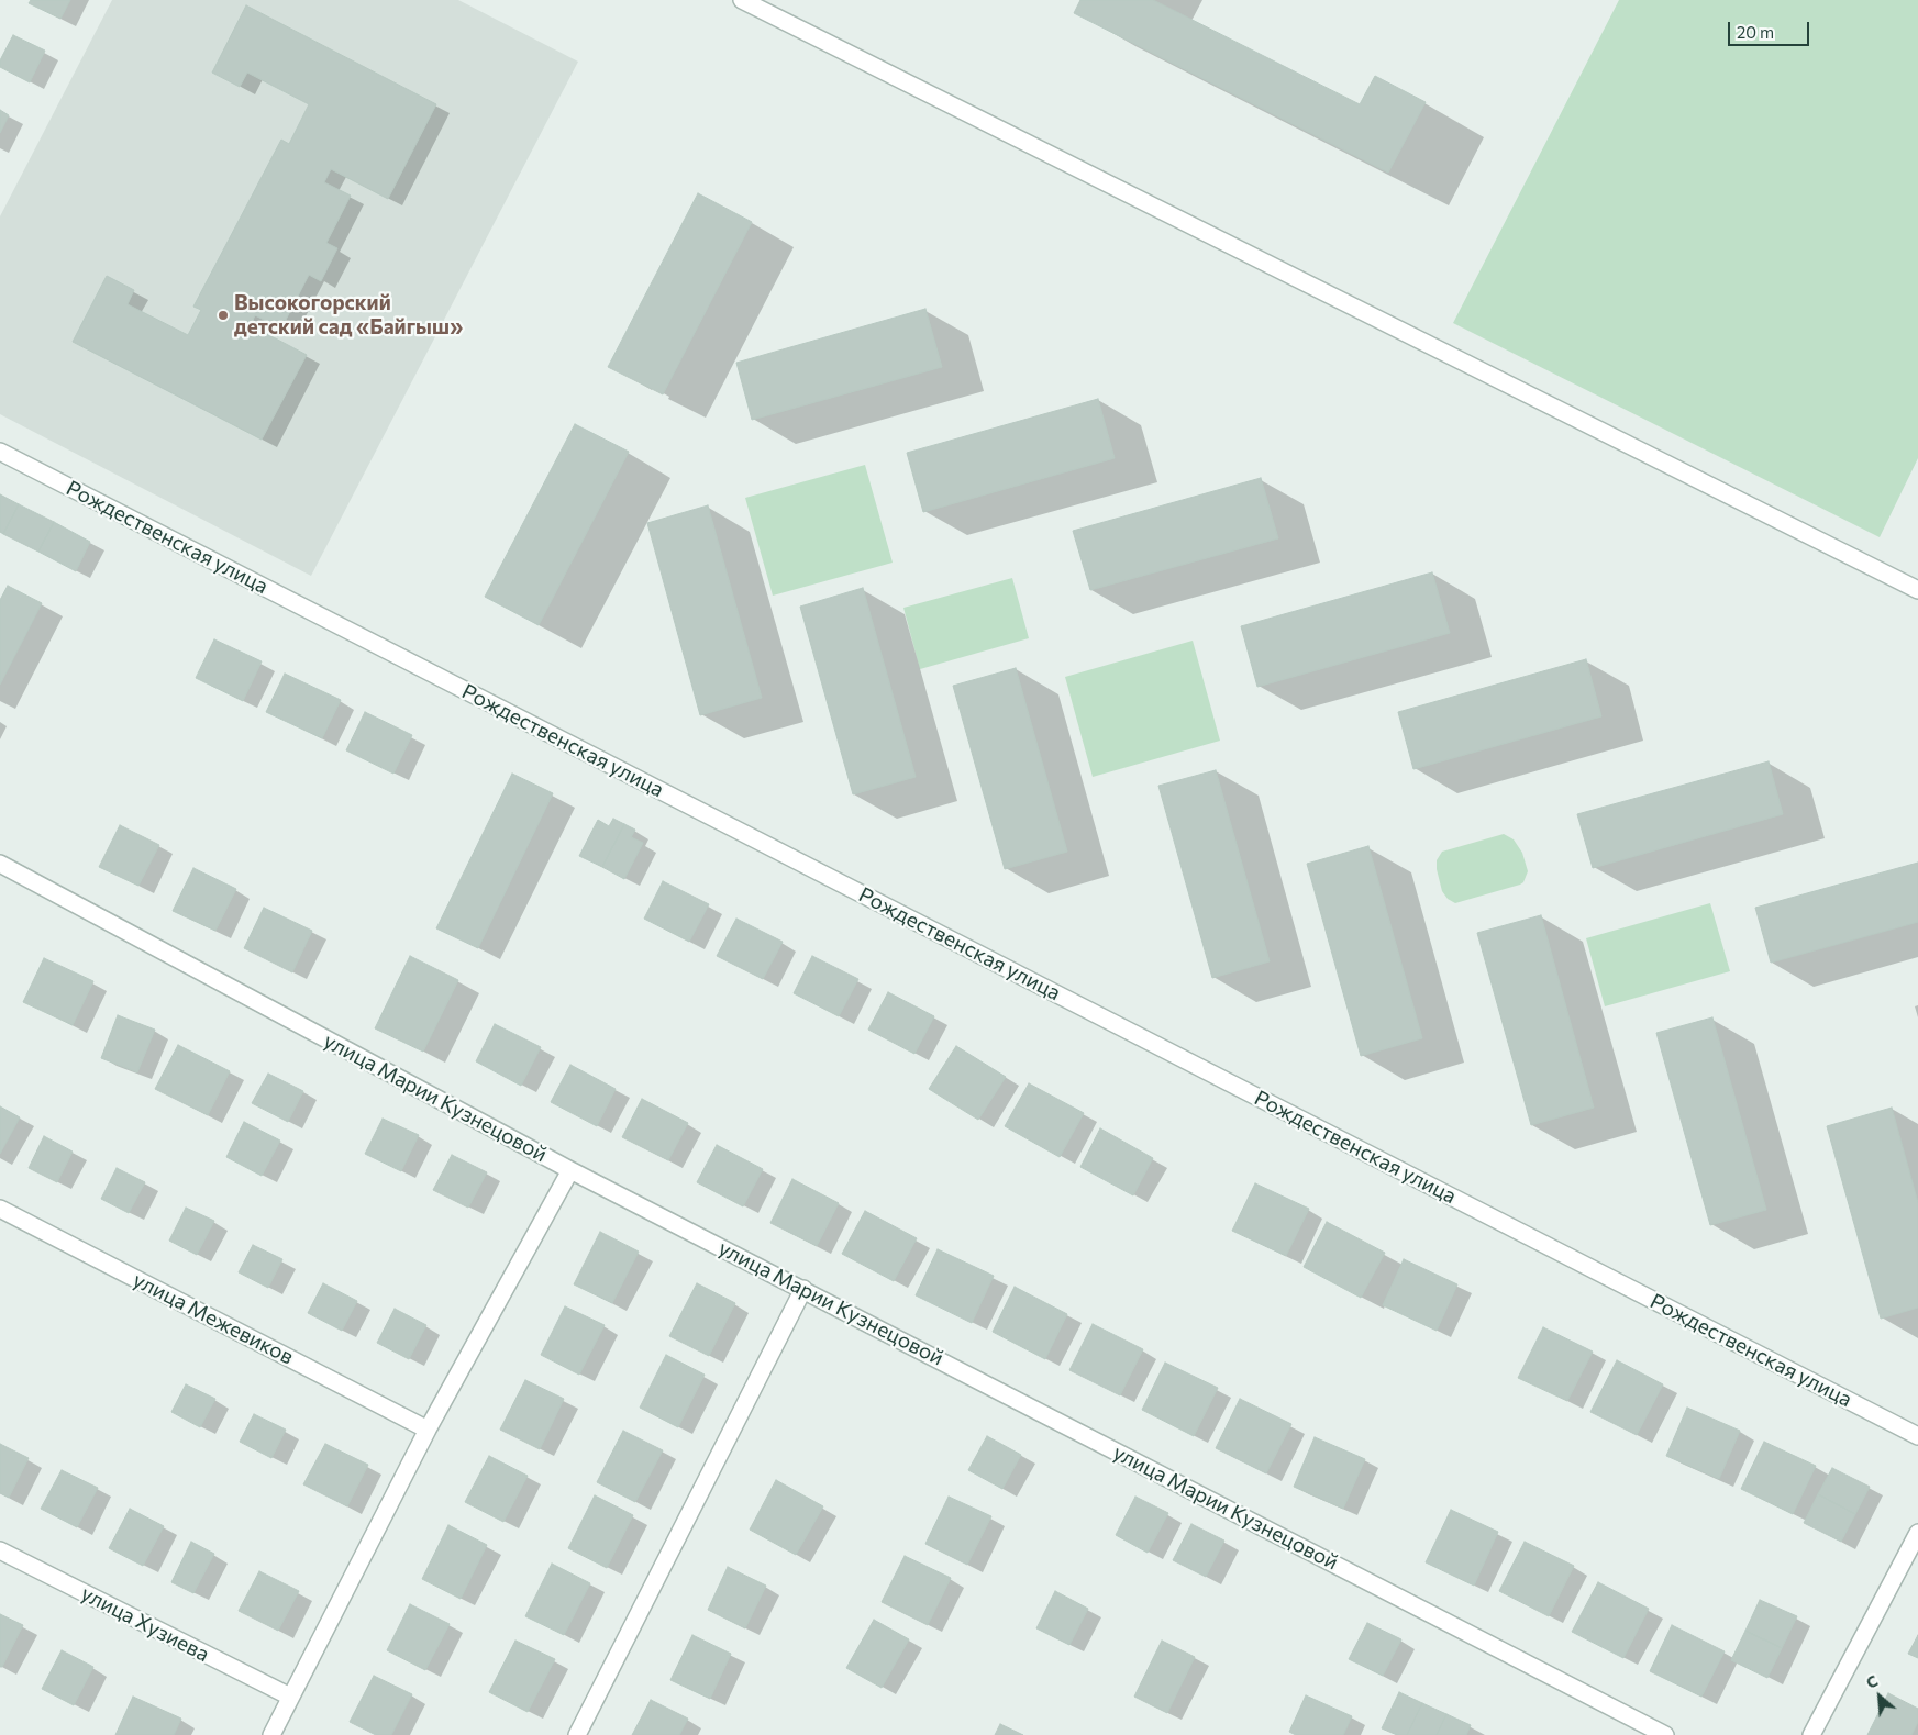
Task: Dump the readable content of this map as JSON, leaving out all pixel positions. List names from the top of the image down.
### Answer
{
  "streets": {
    "street": [
      "Рождественская улица",
      "улица Марии Кузнецовой",
      "улица Межевиков",
      "улица Хузиева"
    ]
  },
  "places": ["Высокогорский детский сад «Байгыш»"],
  "scale_bar": "20 m",
  "north": "top left"
}
